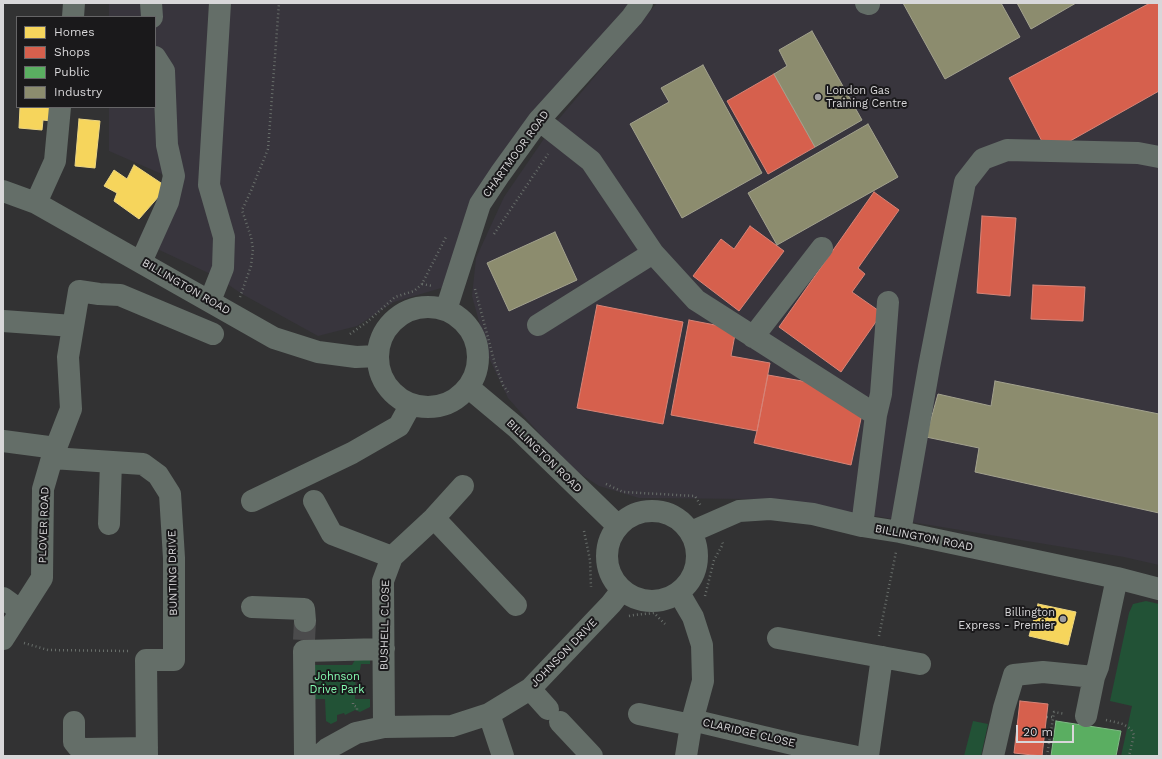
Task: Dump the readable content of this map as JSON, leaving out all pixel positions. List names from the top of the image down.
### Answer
{
  "streets": {
    "street": [
      "CHARTMOOR ROAD",
      "BILLINGTON ROAD",
      "PLOVER ROAD",
      "BUNTING DRIVE",
      "BUSHELL CLOSE",
      "JOHNSON DRIVE",
      "CLARIDGE CLOSE"
    ]
  },
  "crossings": [
    ["CHARTMOOR ROAD", "BILLINGTON ROAD"],
    ["BILLINGTON ROAD", "JOHNSON DRIVE"],
    ["PLOVER ROAD", "BUNTING DRIVE"],
    ["BUSHELL CLOSE", "JOHNSON DRIVE"]
  ],
  "parks": ["Johnson Drive Park"],
  "places": ["London Gas Training Centre", "Billington Express - Premier"],
  "legend": [
    "Homes",
    "Shops",
    "Public",
    "Industry"
  ],
  "scale_bar": "20 m"
}
